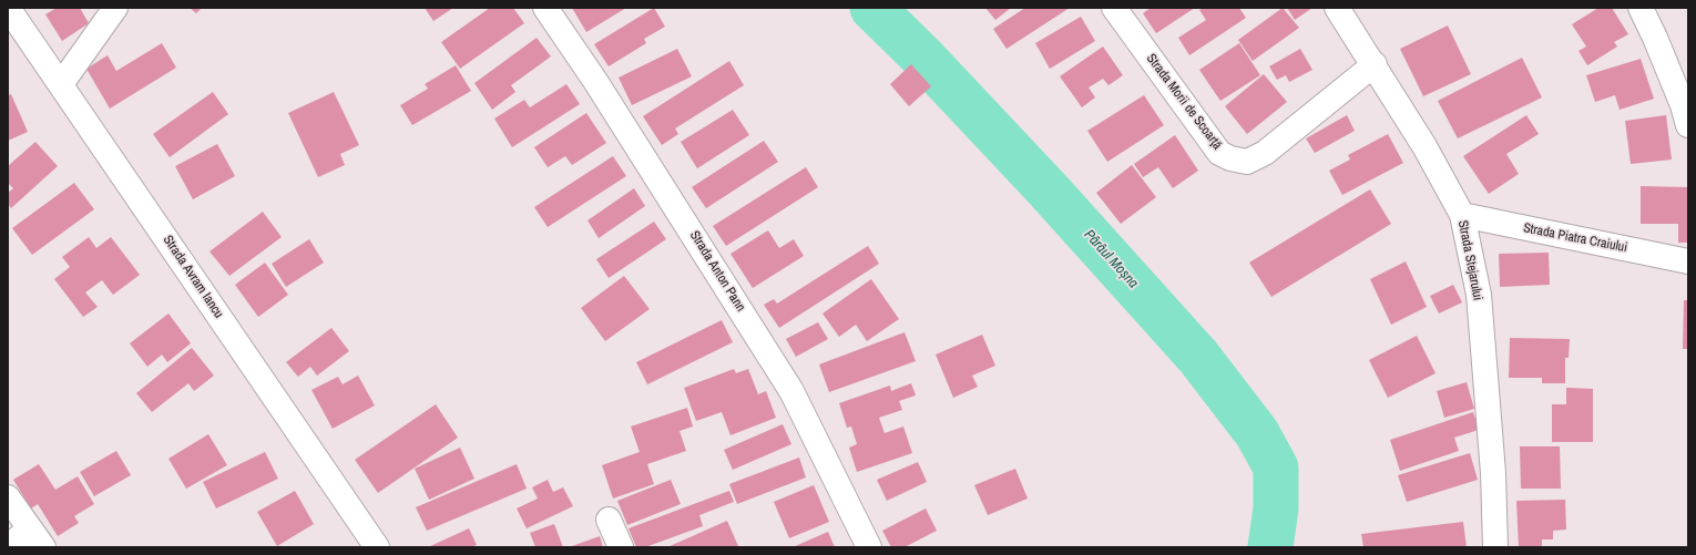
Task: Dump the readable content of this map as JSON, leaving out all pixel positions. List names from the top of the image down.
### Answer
{
  "streets": {
    "street": [
      "Strada Morii de Scoarţă",
      "Strada Piatra Craiului",
      "Strada Stejarului",
      "Strada Anton Pann",
      "Strada Avram Iancu"
    ]
  },
  "crossings": [
    ["Strada Morii de Scoarţă", "Strada Stejarului"],
    ["Strada Piatra Craiului", "Strada Stejarului"]
  ],
  "water": ["Pârâul Moșna"]
}
